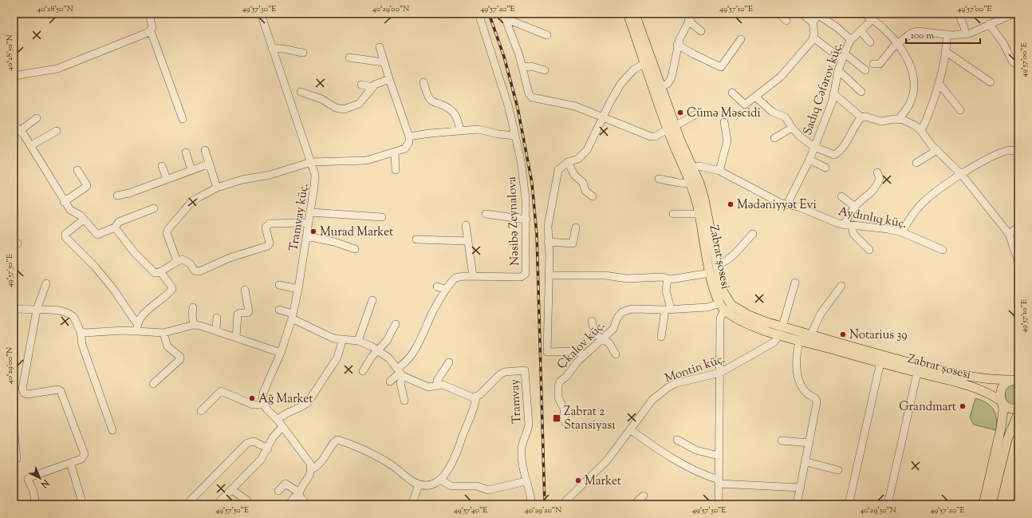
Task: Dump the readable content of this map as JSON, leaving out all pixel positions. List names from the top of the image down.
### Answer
{
  "streets": {
    "main road": ["Zabrat şosesi"],
    "street": [
      "Sadıq Cəfərov küç.",
      "Tramvay küç.",
      "Aydınlıq küç.",
      "Nəsibə Zeynalova",
      "Çkalov küç.",
      "Montin küç.",
      "Tramvay"
    ]
  },
  "crossings": [
    ["Sadıq Cəfərov küç.", "Aydınlıq küç."],
    ["Aydınlıq küç.", "Zabrat şosesi"],
    ["Zabrat şosesi", "Çkalov küç."],
    ["Zabrat şosesi", "Montin küç."]
  ],
  "places": {
    "other": [
      "Cümə Məscidi",
      "Mədəniyyət Evi",
      "Murad Market",
      "Notarius 39",
      "Ağ Market",
      "Grandmart",
      "Market"
    ],
    "transit": ["Zabrat 2 Stansiyası"]
  },
  "scale_bar": "100 m",
  "north": "bottom right",
  "coordinates": [
    "40°28'50\"N",
    "49°57'30\"E",
    "40°29'00\"N",
    "49°57'20\"E",
    "49°57'10\"E",
    "49°57'00\"E",
    "49°57'50\"E",
    "49°57'40\"E",
    "40°29'20\"N",
    "40°29'30\"N"
  ]
}
